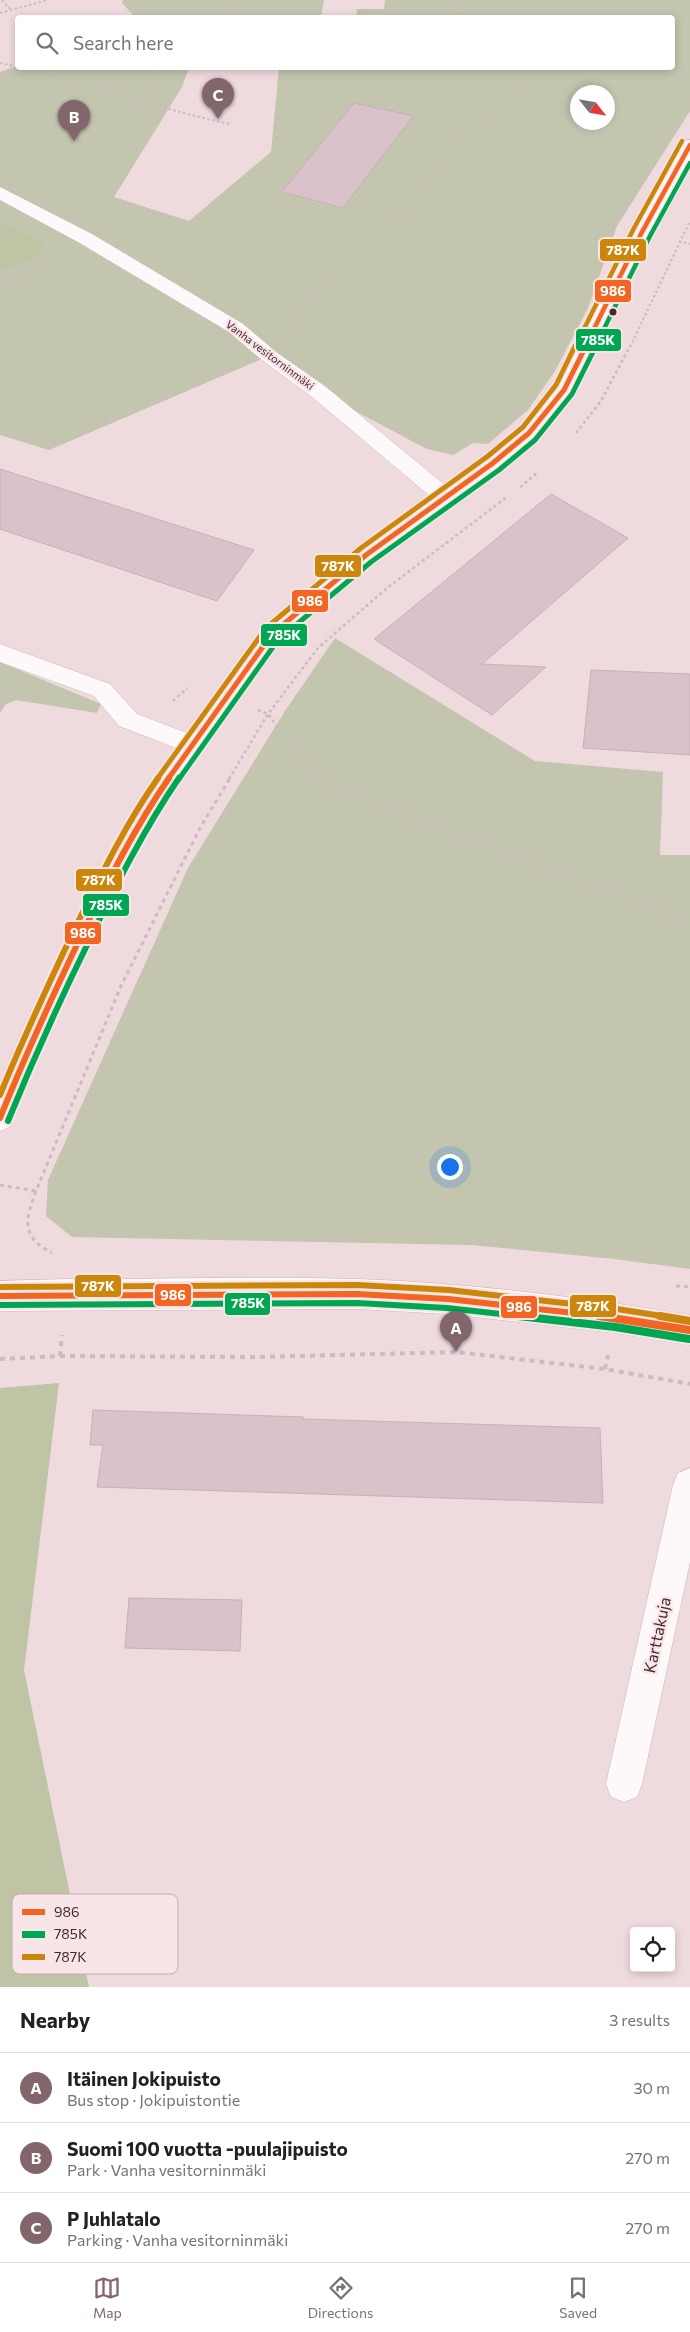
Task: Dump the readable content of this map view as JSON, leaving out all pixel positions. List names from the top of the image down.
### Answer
{
  "streets": {
    "street": ["Vanha vesitorninmäki", "Karttakuja"]
  },
  "lines": ["transit line 787K", "transit line 986", "transit line 785K"],
  "legend": ["986", "785K", "787K"],
  "north": "bottom right",
  "page": {
    "search": "Search here",
    "pins": ["C", "B", "A"],
    "heading": ["Nearby", "3 results"],
    "list": [
      {
        "mark": "A",
        "name": "Itäinen Jokipuisto",
        "note": "Bus stop · Jokipuistontie",
        "value": "30 m"
      },
      {
        "mark": "B",
        "name": "Suomi 100 vuotta -puulajipuisto",
        "note": "Park · Vanha vesitorninmäki",
        "value": "270 m"
      },
      {
        "mark": "C",
        "name": "P Juhlatalo",
        "note": "Parking · Vanha vesitorninmäki",
        "value": "270 m"
      }
    ],
    "nav": ["Map", "Directions", "Saved"]
  }
}
